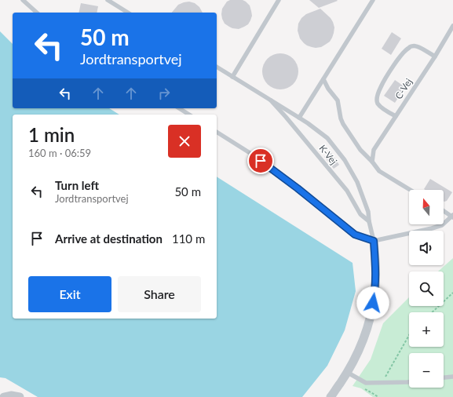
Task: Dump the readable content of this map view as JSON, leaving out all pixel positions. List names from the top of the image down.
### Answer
{
  "streets": {
    "lane": ["C-Vej", "K-Vej"]
  },
  "north": "top",
  "page": {
    "turn": ["50 m", "Jordtransportvej"],
    "heading": ["1 min", "160 m · 06:59"],
    "list": [
      {
        "name": "Turn left",
        "note": "Jordtransportvej",
        "value": "50 m"
      },
      {
        "name": "Arrive at destination",
        "value": "110 m"
      }
    ],
    "map_buttons": ["+", "−"],
    "buttons": ["Exit", "Share"]
  }
}
